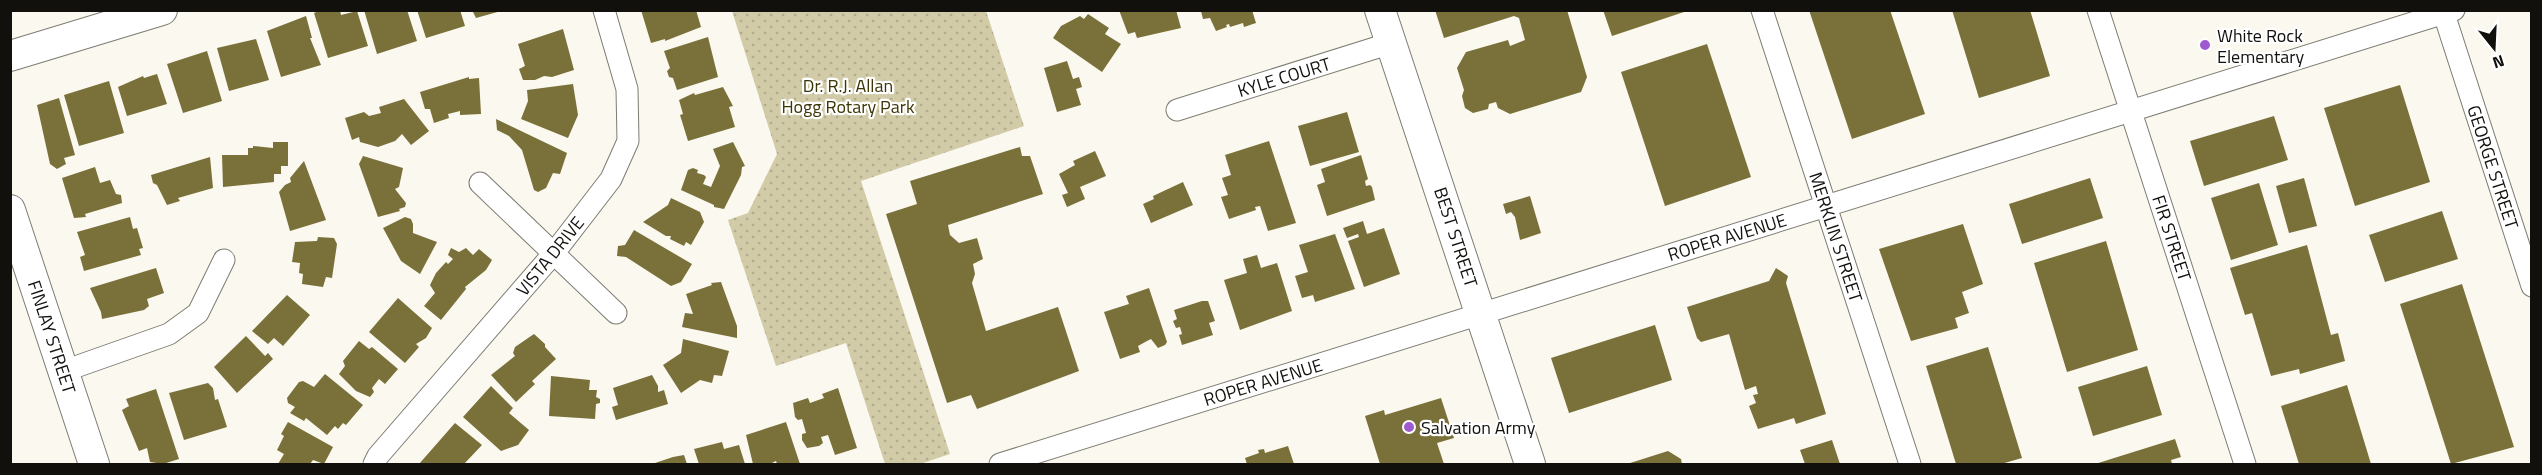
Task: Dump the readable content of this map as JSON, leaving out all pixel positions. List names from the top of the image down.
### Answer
{
  "streets": {
    "street": [
      "KYLE COURT",
      "GEORGE STREET",
      "BEST STREET",
      "ROPER AVENUE",
      "MERKLIN STREET",
      "FIR STREET",
      "VISTA DRIVE",
      "FINLAY STREET"
    ]
  },
  "crossings": [
    ["KYLE COURT", "BEST STREET"],
    ["GEORGE STREET", "ROPER AVENUE"],
    ["BEST STREET", "ROPER AVENUE"],
    ["ROPER AVENUE", "MERKLIN STREET"],
    ["ROPER AVENUE", "FIR STREET"]
  ],
  "parks": ["Dr. R.J. Allan Hogg Rotary Park"],
  "places": ["White Rock Elementary", "Salvation Army"],
  "north": "bottom"
}
